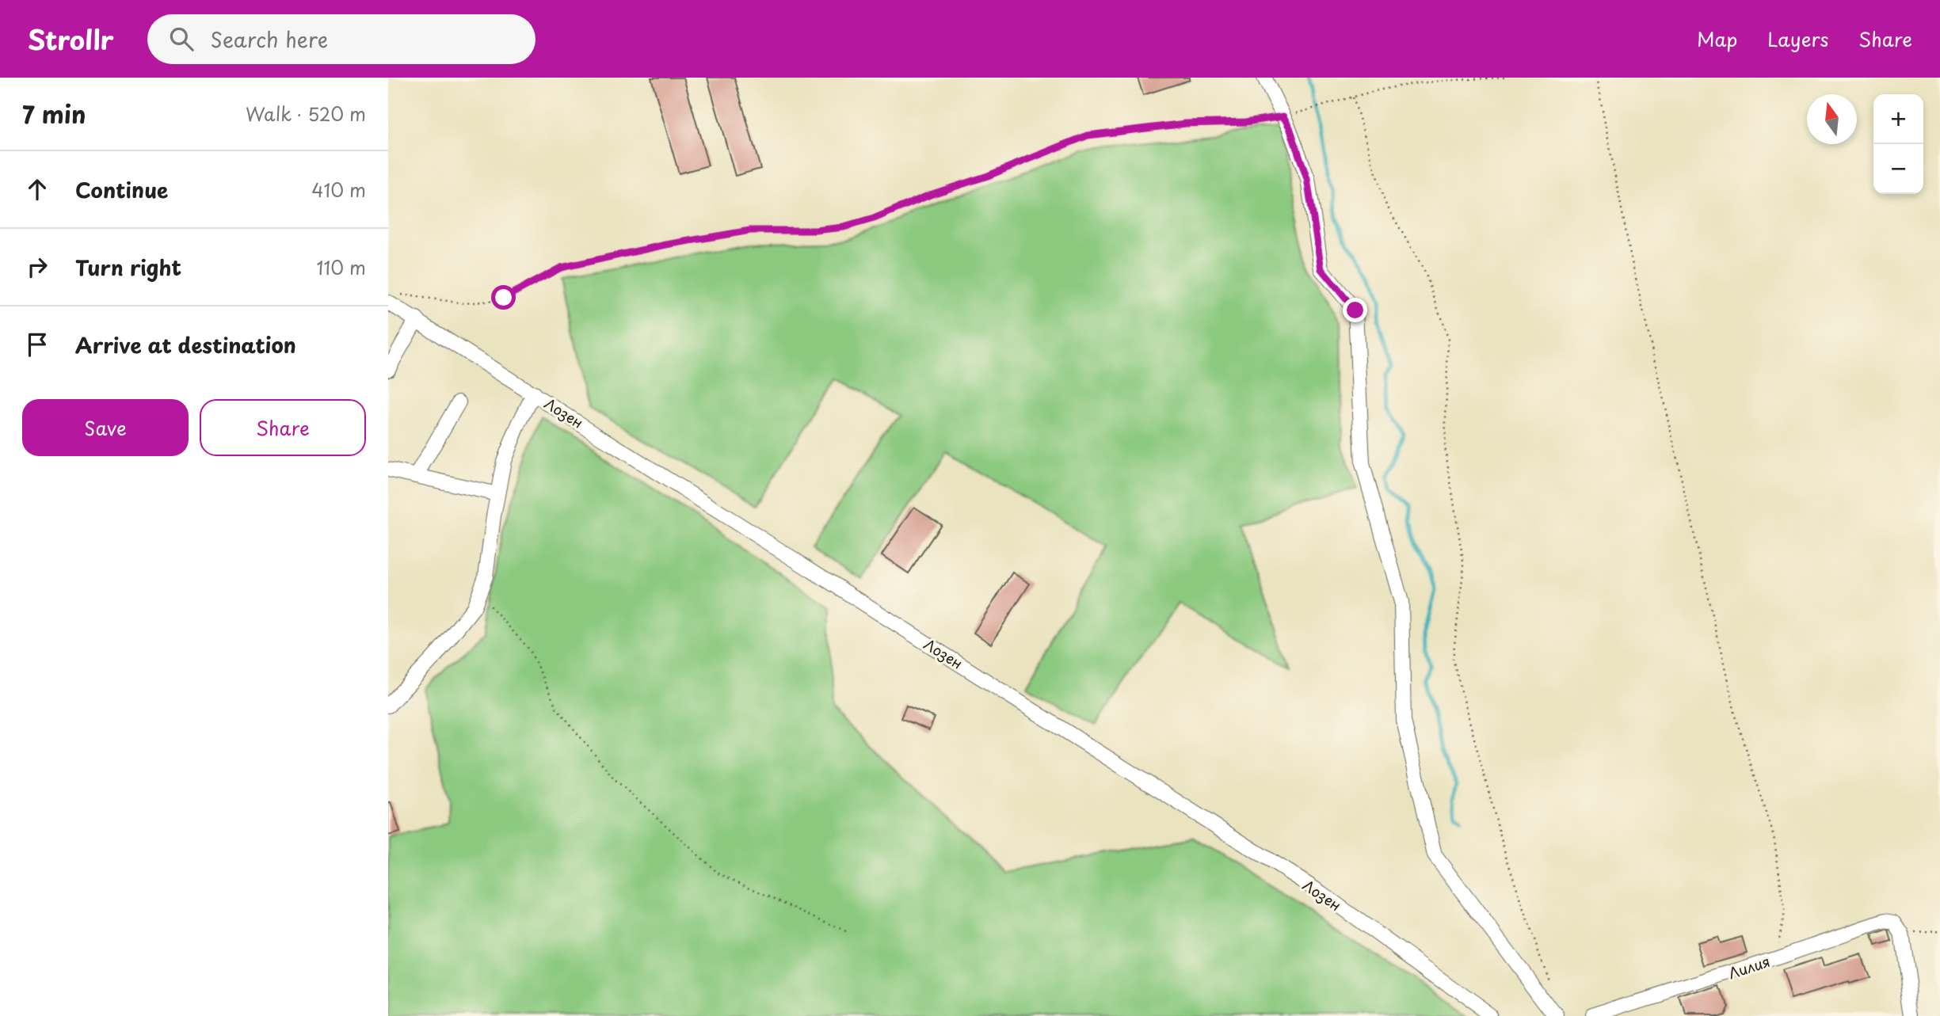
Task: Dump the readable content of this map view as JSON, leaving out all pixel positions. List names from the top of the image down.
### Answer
{
  "streets": {
    "street": ["Лозен", "Лилия"]
  },
  "north": "top",
  "page": {
    "header": "Strollr",
    "search": "Search here",
    "nav": ["Map", "Layers", "Share"],
    "heading": ["7 min", "Walk · 520 m"],
    "map_buttons": ["+", "−"],
    "list": [
      ["Continue", "410 m"],
      ["Turn right", "110 m"],
      "Arrive at destination"
    ],
    "buttons": ["Save", "Share"]
  }
}
